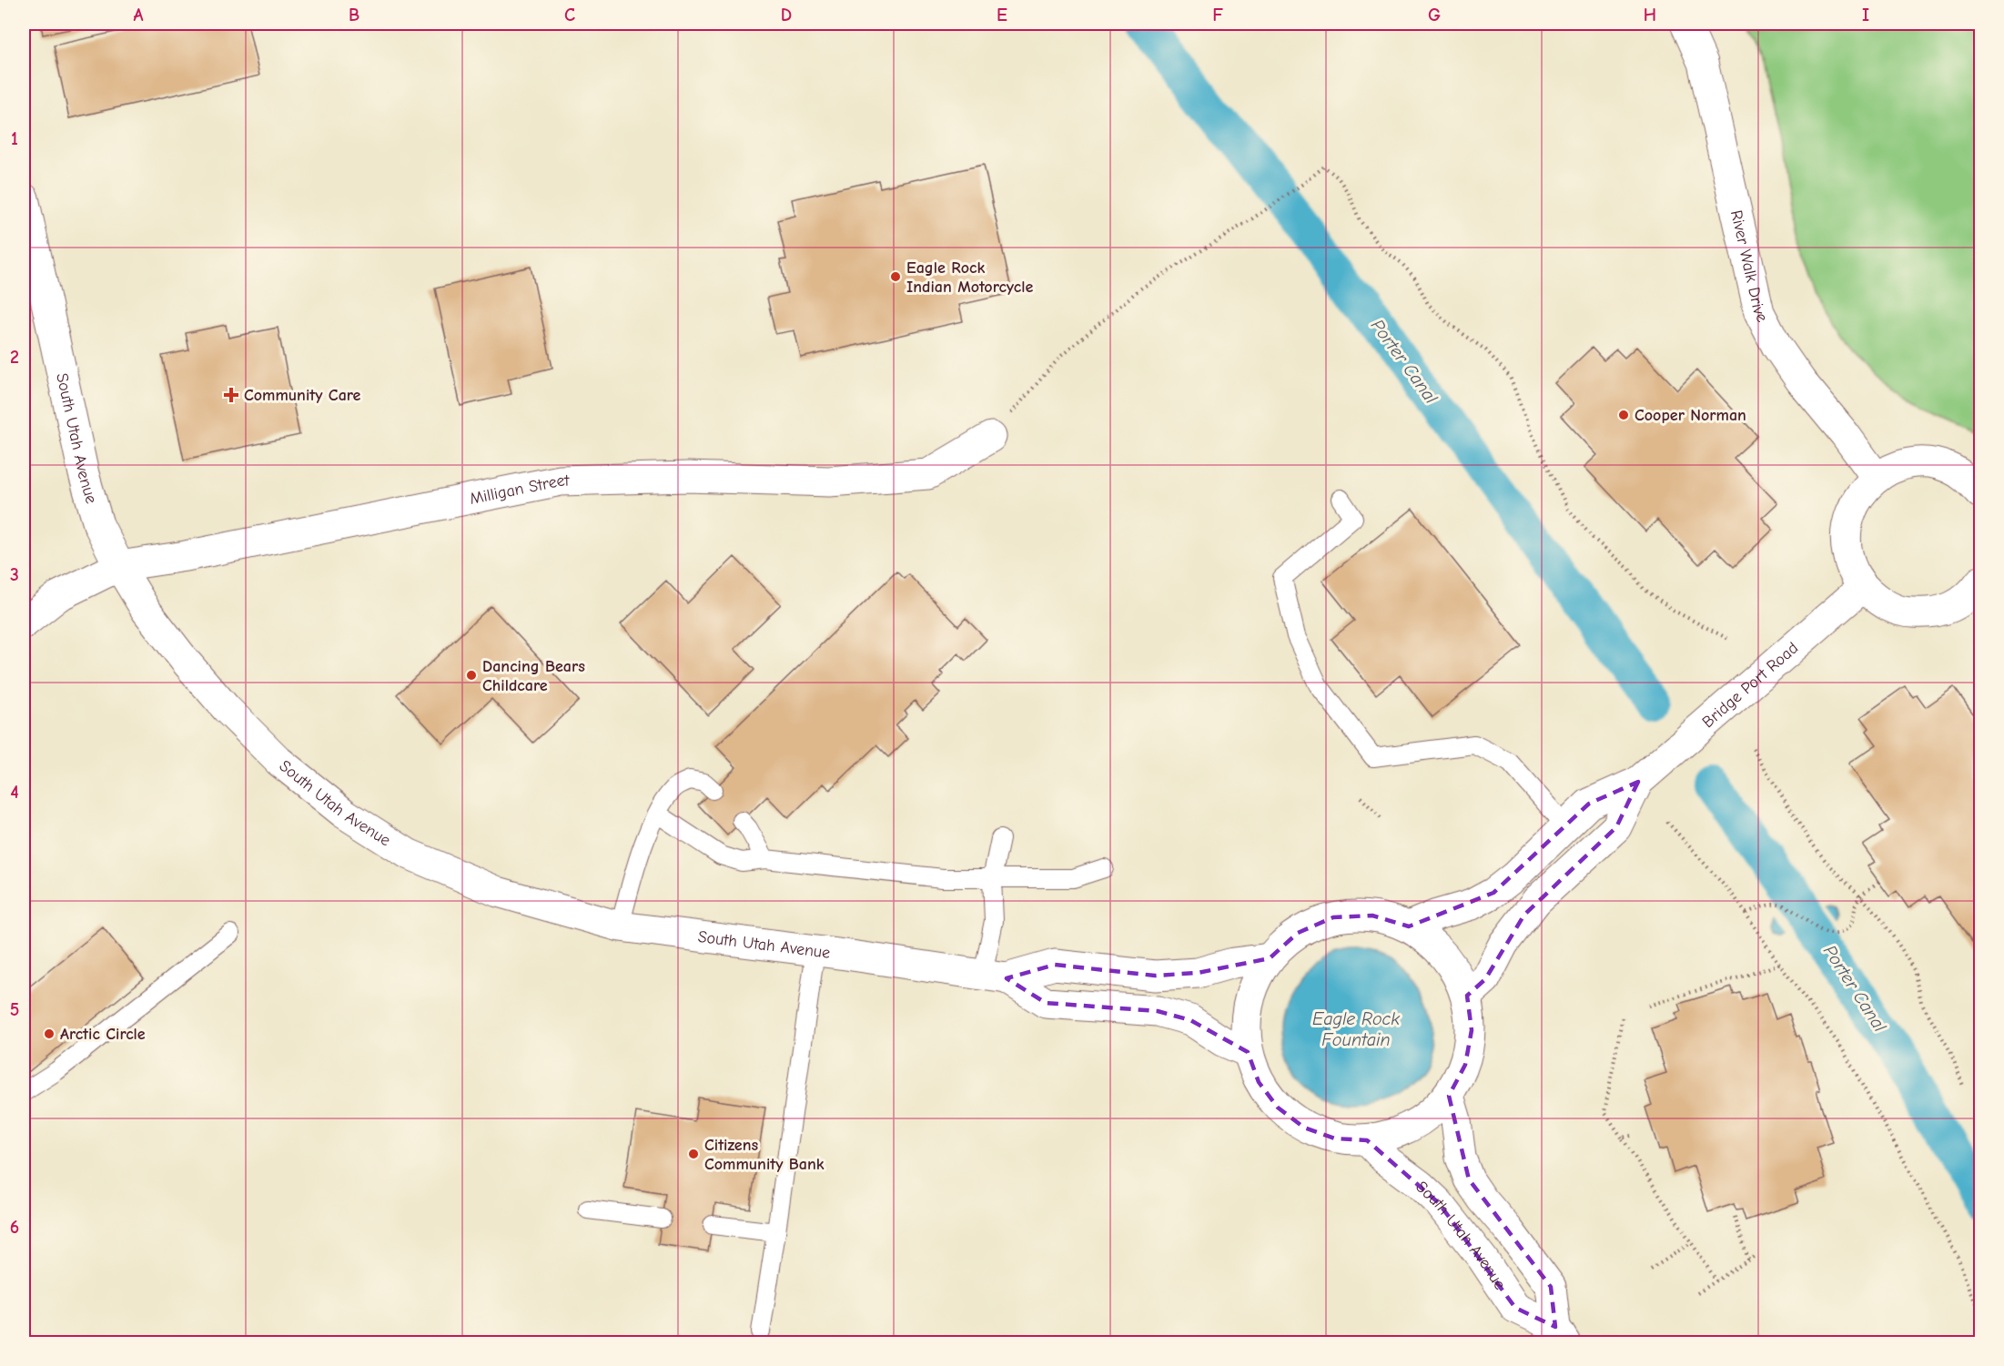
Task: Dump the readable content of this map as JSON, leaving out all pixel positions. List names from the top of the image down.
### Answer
{
  "streets": {
    "main road": [
      "River Walk Drive",
      "South Utah Avenue",
      "Milligan Street",
      "Bridge Port Road"
    ]
  },
  "crossings": [
    ["South Utah Avenue", "Milligan Street"]
  ],
  "water": ["Porter Canal", "Eagle Rock Fountain"],
  "places": {
    "other": [
      "Eagle Rock Indian Motorcycle",
      "Cooper Norman",
      "Dancing Bears Childcare",
      "Arctic Circle",
      "Citizens Community Bank"
    ],
    "health": ["Community Care"]
  },
  "grid": {
    "columns": [
      "A",
      "B",
      "C",
      "D",
      "E",
      "F",
      "G",
      "H",
      "I"
    ],
    "rows": [
      "1",
      "2",
      "3",
      "4",
      "5",
      "6"
    ]
  }
}
